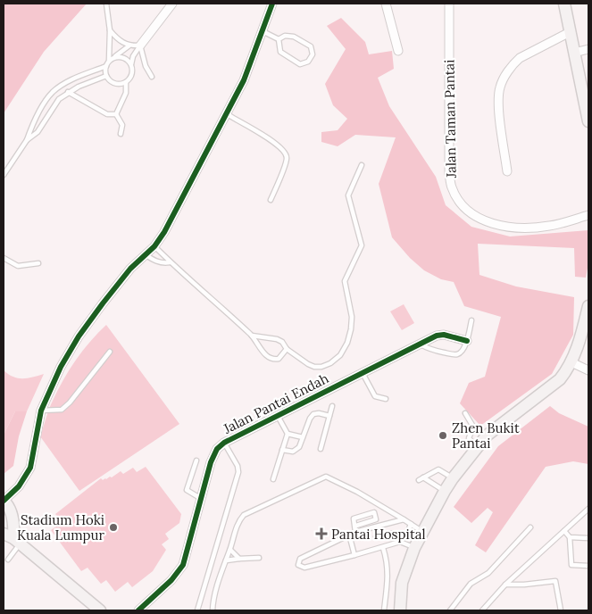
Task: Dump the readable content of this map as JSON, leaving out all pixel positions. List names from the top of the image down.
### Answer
{
  "streets": {
    "street": ["Jalan Taman Pantai", "Jalan Pantai Endah"]
  },
  "places": {
    "other": ["Zhen Bukit Pantai", "Stadium Hoki Kuala Lumpur"],
    "health": ["Pantai Hospital"]
  }
}
